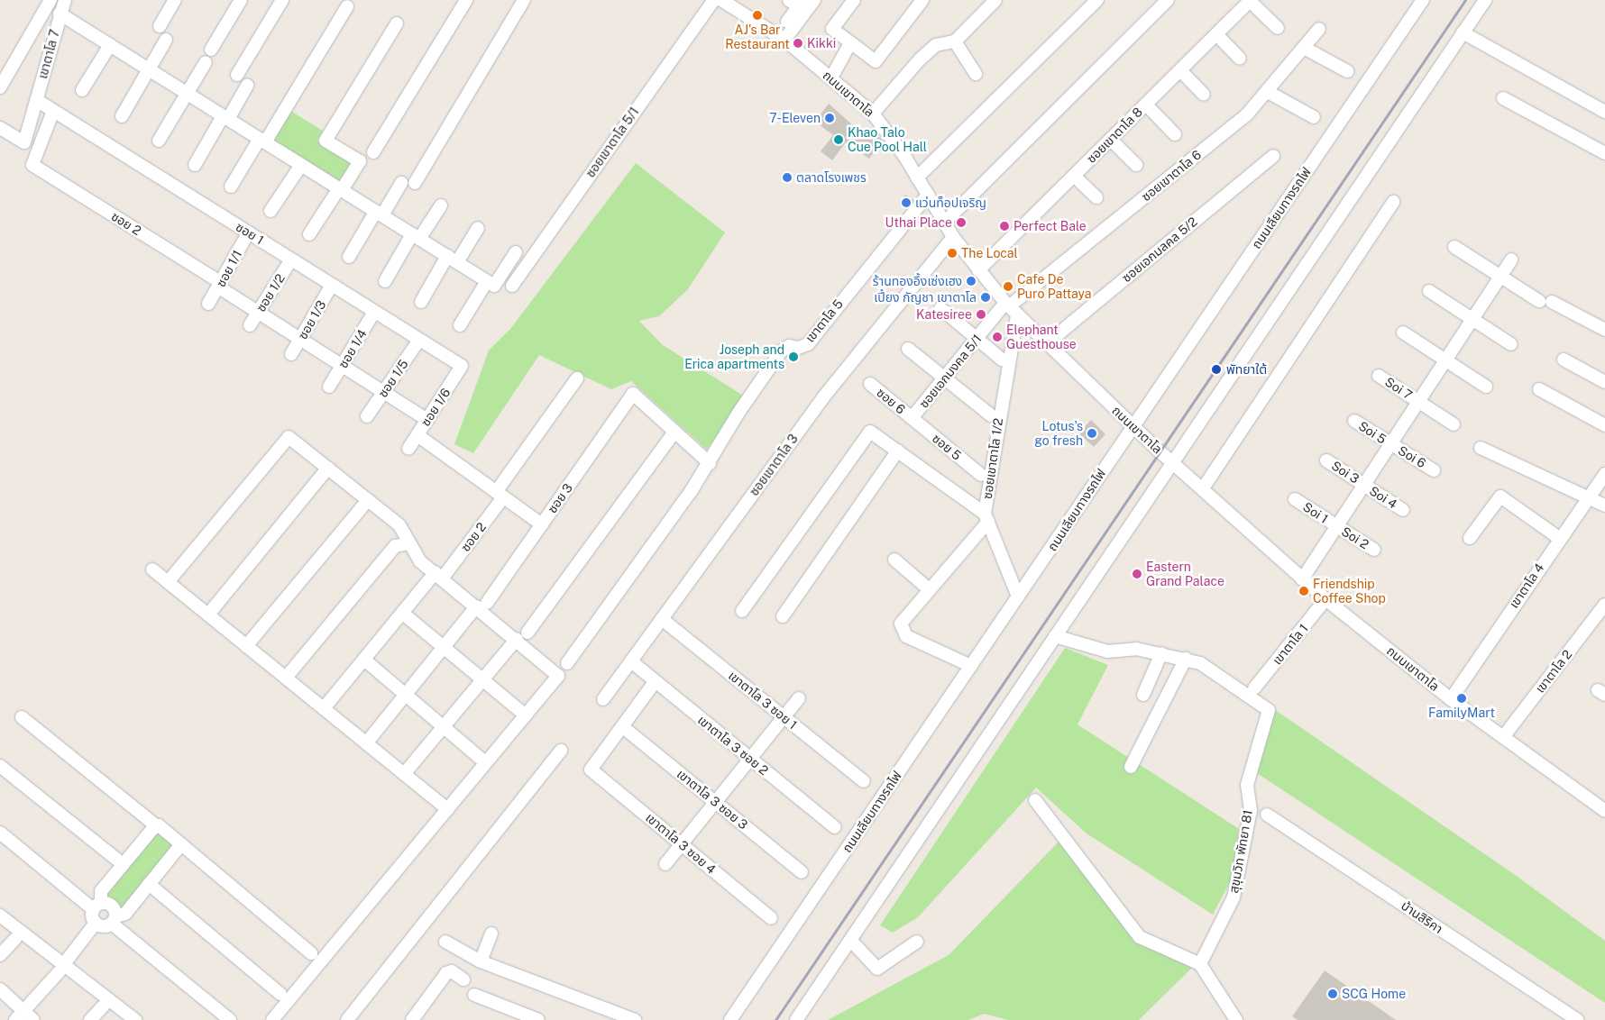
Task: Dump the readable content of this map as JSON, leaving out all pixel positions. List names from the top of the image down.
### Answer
{
  "streets": {
    "street": [
      "เขาตาโล 7",
      "ถนนเขาตาโล",
      "ซอยเขาตาโล 8",
      "ซอยเขาตาโล 5/1",
      "ซอยเขาตาโล 6",
      "ถนนเลียบทางรถไฟ",
      "ซอย 2",
      "ซอย 1",
      "ซอยเอกมลคล 5/2",
      "ซอย 1/1",
      "ซอย 1/2",
      "ซอย 1/3",
      "เขาตาโล 5",
      "ซอย 1/4",
      "ซอยเอกมงคล 5/1",
      "ซอย 1/5",
      "Soi 7",
      "ซอย 6",
      "ซอย 1/6",
      "Soi 5",
      "ซอย 5",
      "Soi 6",
      "ซอยเขาตาโล 1/2",
      "ซอยเขาตาโล 3",
      "Soi 3",
      "Soi 4",
      "ซอย 3",
      "Soi 1",
      "Soi 2",
      "เขาตาโล 4",
      "เขาตาโล 1",
      "เขาตาโล 2",
      "เขาตาโล 3 ซอย 1",
      "เขาตาโล 3 ซอย 2",
      "เขาตาโล 3 ซอย 3",
      "เขาตาโล 3 ซอย 4",
      "สุขุมวิท พัทยา 81",
      "บ้านสิริคา"
    ]
  },
  "crossings": [
    ["เขาตาโล 7", "ซอย 1"],
    ["ถนนเขาตาโล", "ซอยเขาตาโล 8"],
    ["ถนนเขาตาโล", "ซอยเขาตาโล 6"],
    ["ถนนเขาตาโล", "ถนนเลียบทางรถไฟ"],
    ["ถนนเขาตาโล", "ซอยเอกมลคล 5/2"],
    ["ถนนเขาตาโล", "เขาตาโล 5"],
    ["ถนนเขาตาโล", "ซอยเอกมงคล 5/1"],
    ["ถนนเขาตาโล", "ซอยเขาตาโล 1/2"],
    ["ถนนเขาตาโล", "ซอยเขาตาโล 3"],
    ["ถนนเขาตาโล", "เขาตาโล 4"],
    ["ถนนเขาตาโล", "เขาตาโล 1"],
    ["ถนนเขาตาโล", "เขาตาโล 2"],
    ["ซอยเขาตาโล 6", "ซอยเอกมงคล 5/1"],
    ["ซอยเขาตาโล 6", "ซอยเขาตาโล 1/2"],
    ["ซอย 2", "ซอย 1"],
    ["ซอย 2", "ซอย 1/1"],
    ["ซอย 2", "ซอย 1/2"],
    ["ซอย 2", "ซอย 1/3"],
    ["ซอย 2", "ซอย 1/4"],
    ["ซอย 2", "ซอย 1/5"],
    ["ซอย 2", "ซอย 1/6"],
    ["ซอย 1", "ซอย 1/1"],
    ["ซอย 1", "ซอย 1/2"],
    ["ซอย 1", "ซอย 1/3"],
    ["ซอย 1", "ซอย 1/4"],
    ["ซอย 1", "ซอย 1/5"],
    ["ซอย 1", "ซอย 1/6"],
    ["ซอยเอกมงคล 5/1", "ซอย 6"],
    ["ซอยเอกมงคล 5/1", "ซอย 5"],
    ["ซอยเอกมงคล 5/1", "ซอยเขาตาโล 1/2"],
    ["ซอย 6", "ซอย 5"],
    ["Soi 5", "Soi 6"],
    ["ซอยเขาตาโล 3", "เขาตาโล 3 ซอย 1"],
    ["ซอยเขาตาโล 3", "เขาตาโล 3 ซอย 2"],
    ["Soi 3", "Soi 4"],
    ["Soi 1", "Soi 2"],
    ["เขาตาโล 3 ซอย 3", "เขาตาโล 3 ซอย 4"]
  ],
  "places": [
    "AJ's Bar Restaurant",
    "Kikki",
    "7-Eleven",
    "Khao Talo Cue Pool Hall",
    "ตลาดโรงเพชร",
    "แว่นท็อปเจริญ",
    "Uthai Place",
    "Perfect Bale",
    "The Local",
    "ร้านทองอึ้งเซ่งเฮง",
    "Cafe De Puro Pattaya",
    "เปี๋ยง กัญชา เขาตาโล",
    "Katesiree",
    "Elephant Guesthouse",
    "Joseph and Erica apartments",
    "พัทยาใต้",
    "Lotus's go fresh",
    "Eastern Grand Palace",
    "Friendship Coffee Shop",
    "FamilyMart",
    "SCG Home"
  ]
}
